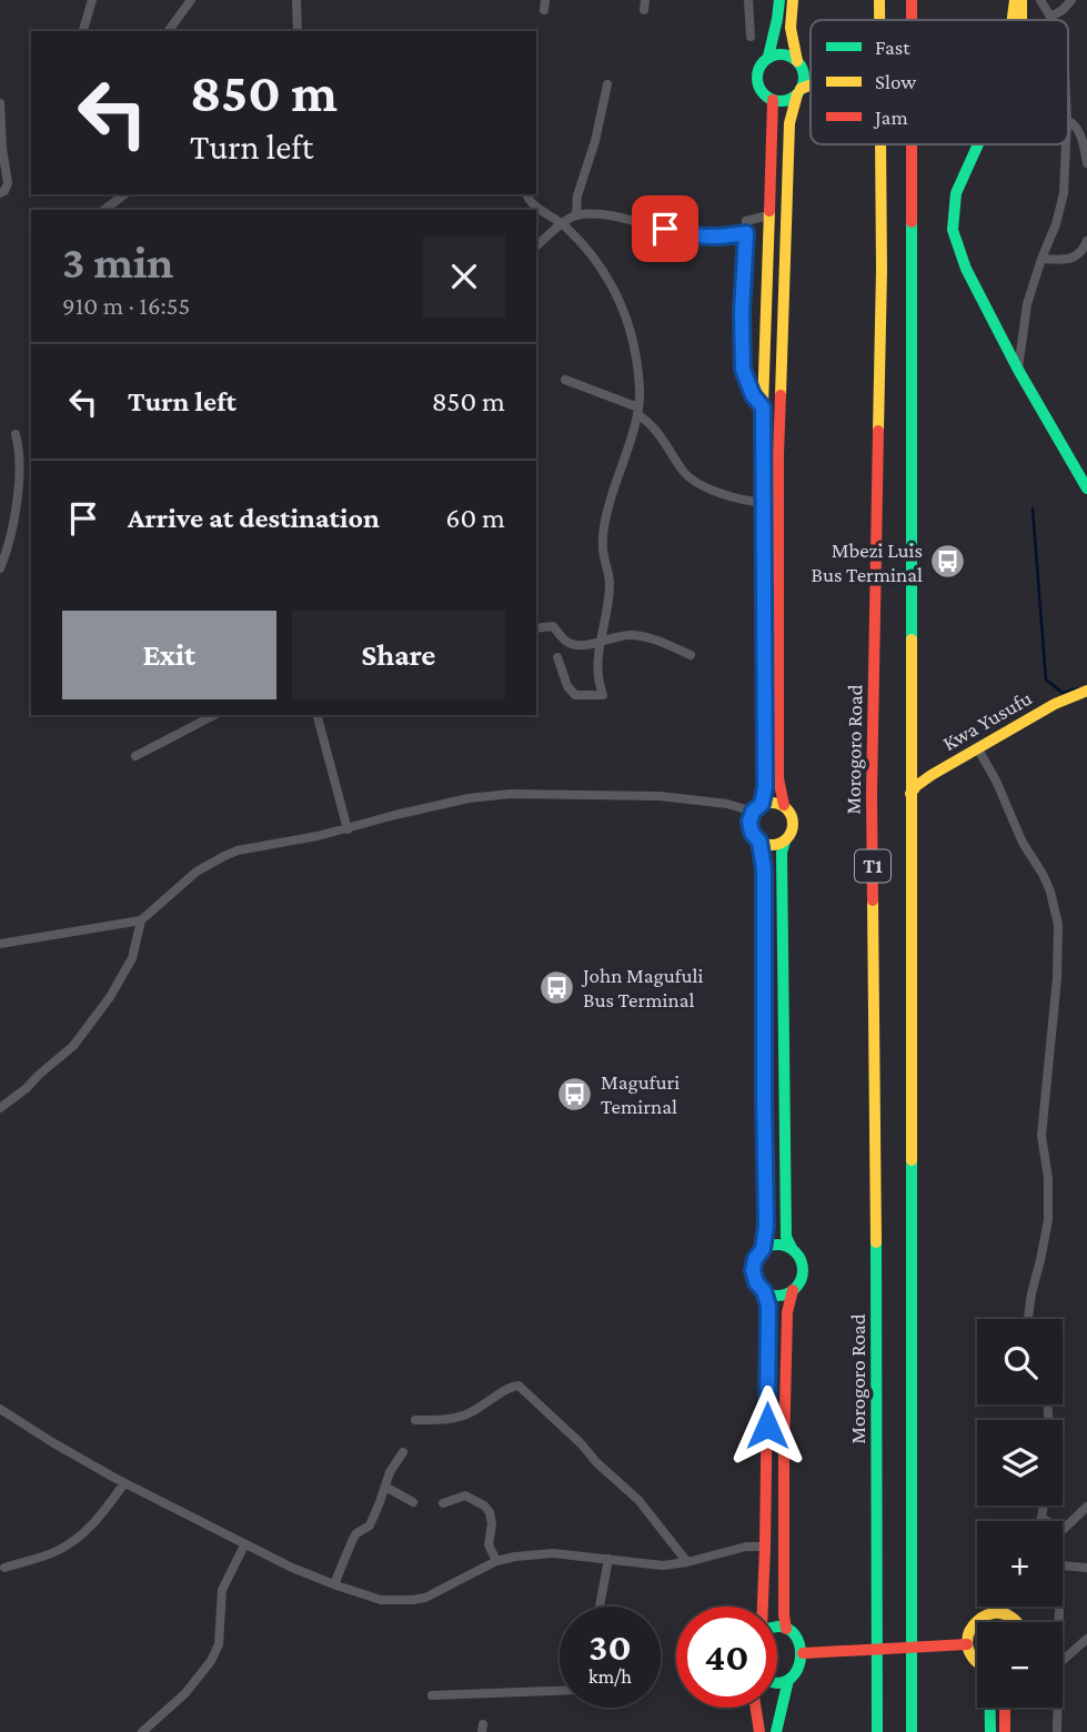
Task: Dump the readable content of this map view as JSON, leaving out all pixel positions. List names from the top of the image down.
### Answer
{
  "streets": {
    "main road": ["Kwa Yusufu", "Morogoro Road", "T1"]
  },
  "crossings": [
    ["Kwa Yusufu", "T1"]
  ],
  "places": {
    "bus stop": ["Mbezi Luis Bus Terminal", "John Magufuli Bus Terminal", "Magufuri Temirnal"]
  },
  "legend": ["Fast", "Slow", "Jam"],
  "page": {
    "turn": ["850 m", "Turn left"],
    "heading": ["3 min", "910 m · 16:55"],
    "list": [
      {
        "name": "Turn left",
        "value": "850 m"
      },
      {
        "name": "Arrive at destination",
        "value": "60 m"
      }
    ],
    "buttons": ["Exit", "Share"],
    "map_buttons": ["+", "−"],
    "speed": "30 km/h",
    "limit": "40"
  }
}
